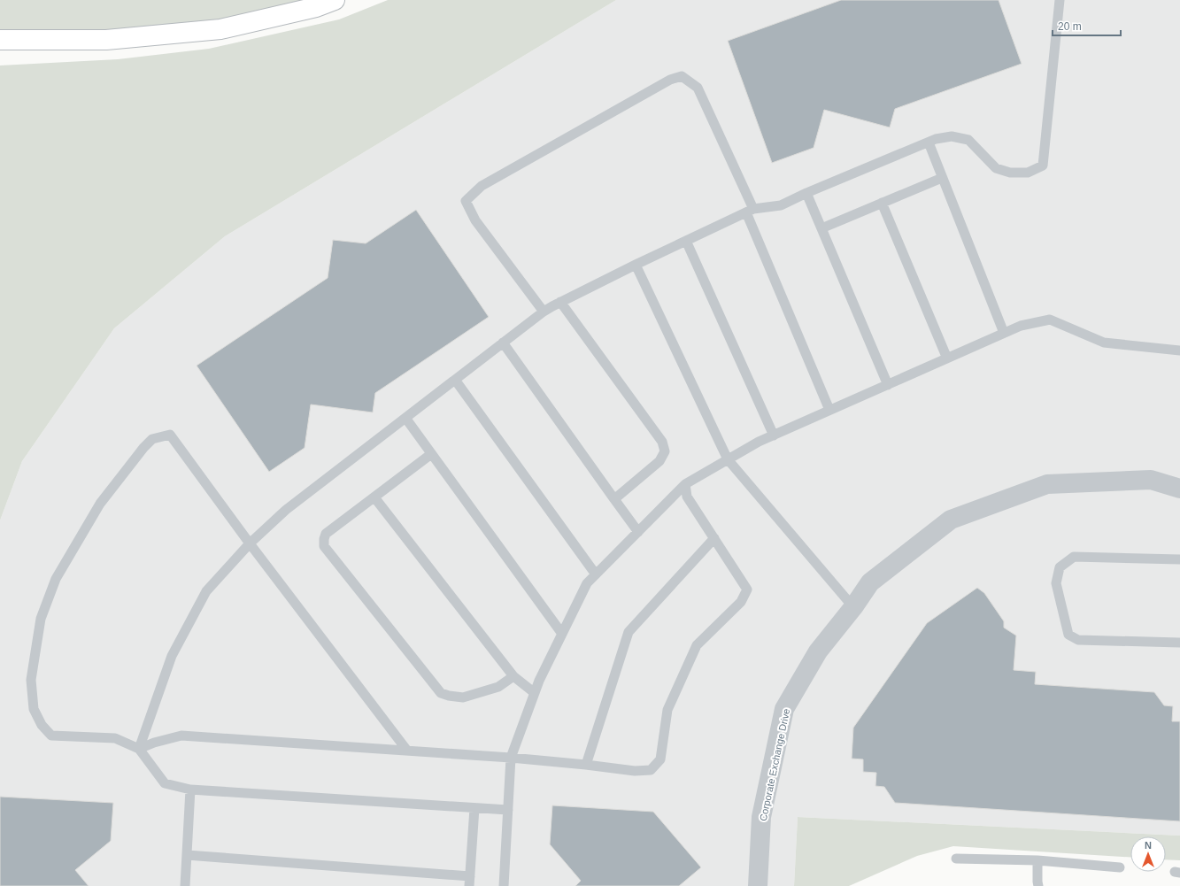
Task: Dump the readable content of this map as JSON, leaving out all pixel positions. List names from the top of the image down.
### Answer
{
  "streets": {
    "street": ["Corporate Exchange Drive"]
  },
  "scale_bar": "20 m",
  "north": "top"
}
